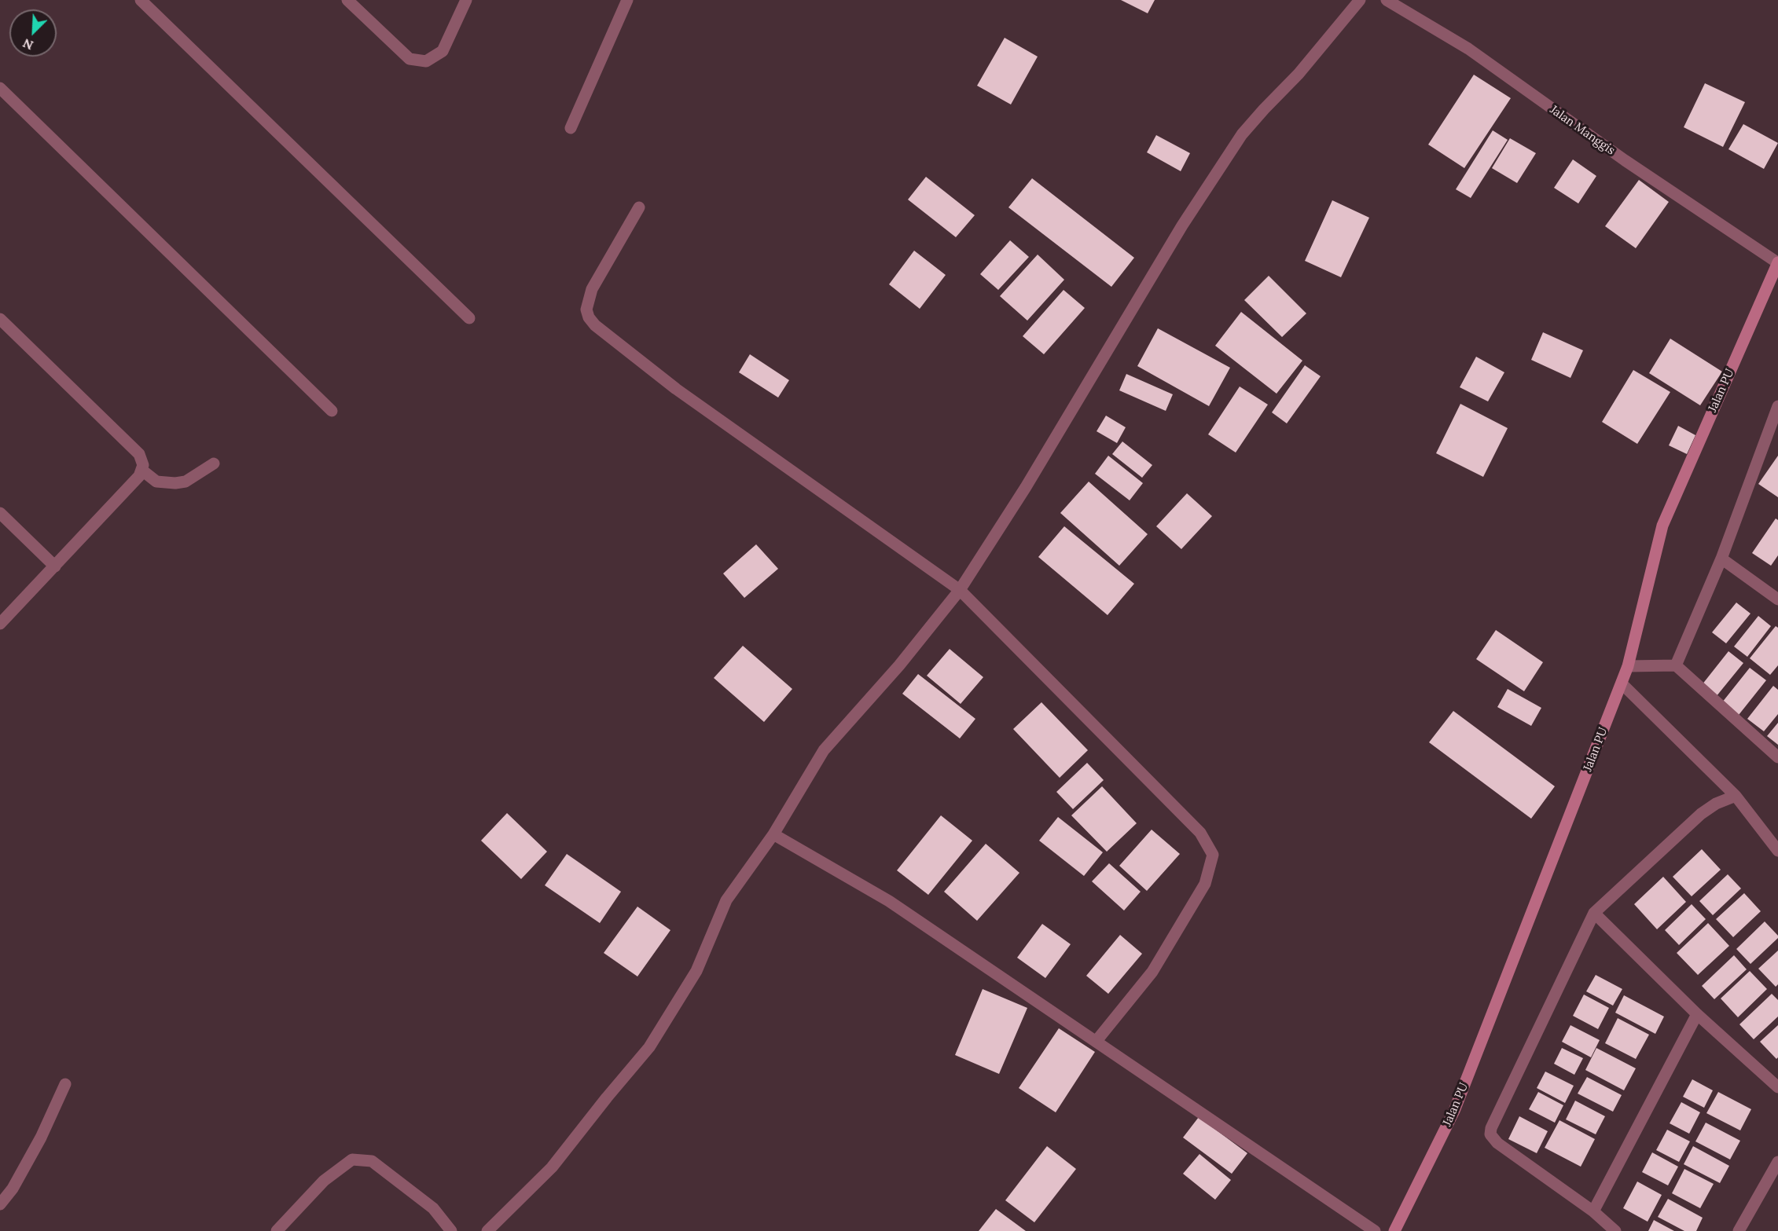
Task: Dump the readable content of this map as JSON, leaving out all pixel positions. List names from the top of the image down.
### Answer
{
  "streets": {
    "street": ["Jalan Manggis", "Jalan PU"]
  },
  "crossings": [
    ["Jalan Manggis", "Jalan PU"]
  ],
  "north": "bottom left"
}
